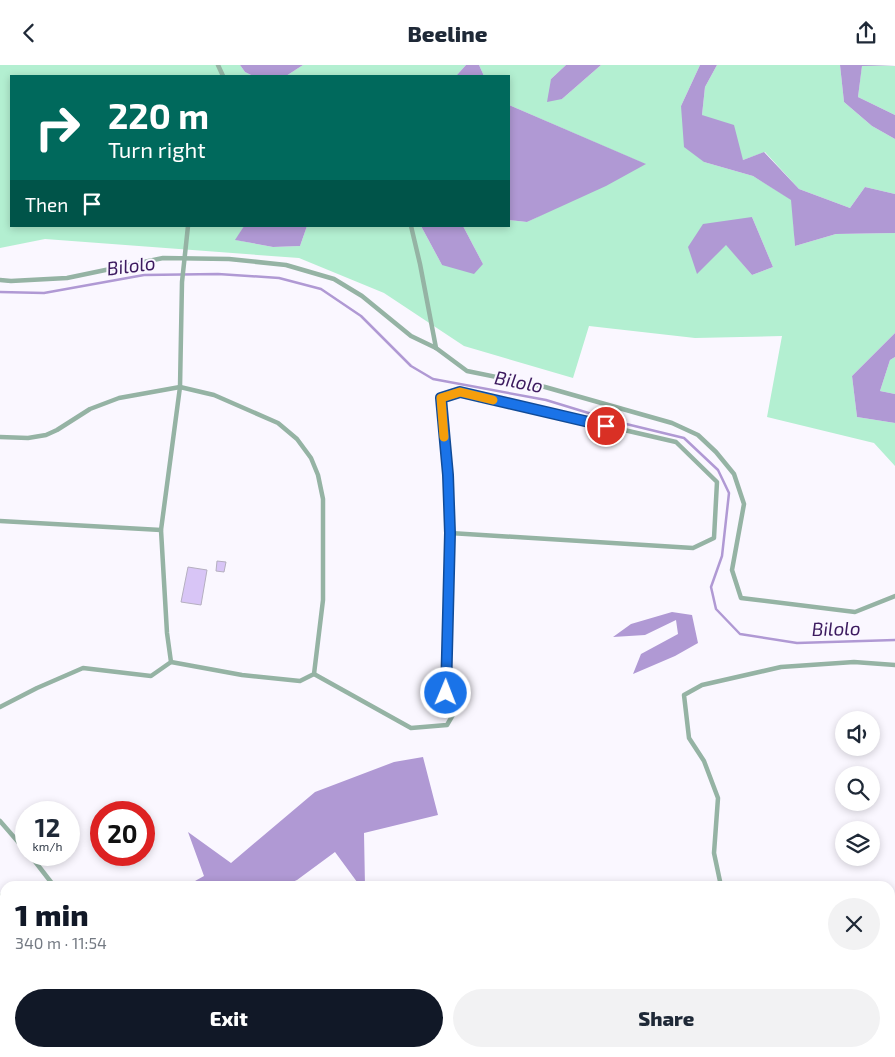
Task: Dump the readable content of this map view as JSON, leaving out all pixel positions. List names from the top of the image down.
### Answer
{
  "water": ["Bilolo"],
  "page": {
    "header": "Beeline",
    "turn": ["220 m", "Turn right"],
    "then": "Then",
    "speed": "12 km/h",
    "limit": "20",
    "heading": ["1 min", "340 m · 11:54"],
    "buttons": ["Exit", "Share"]
  }
}
